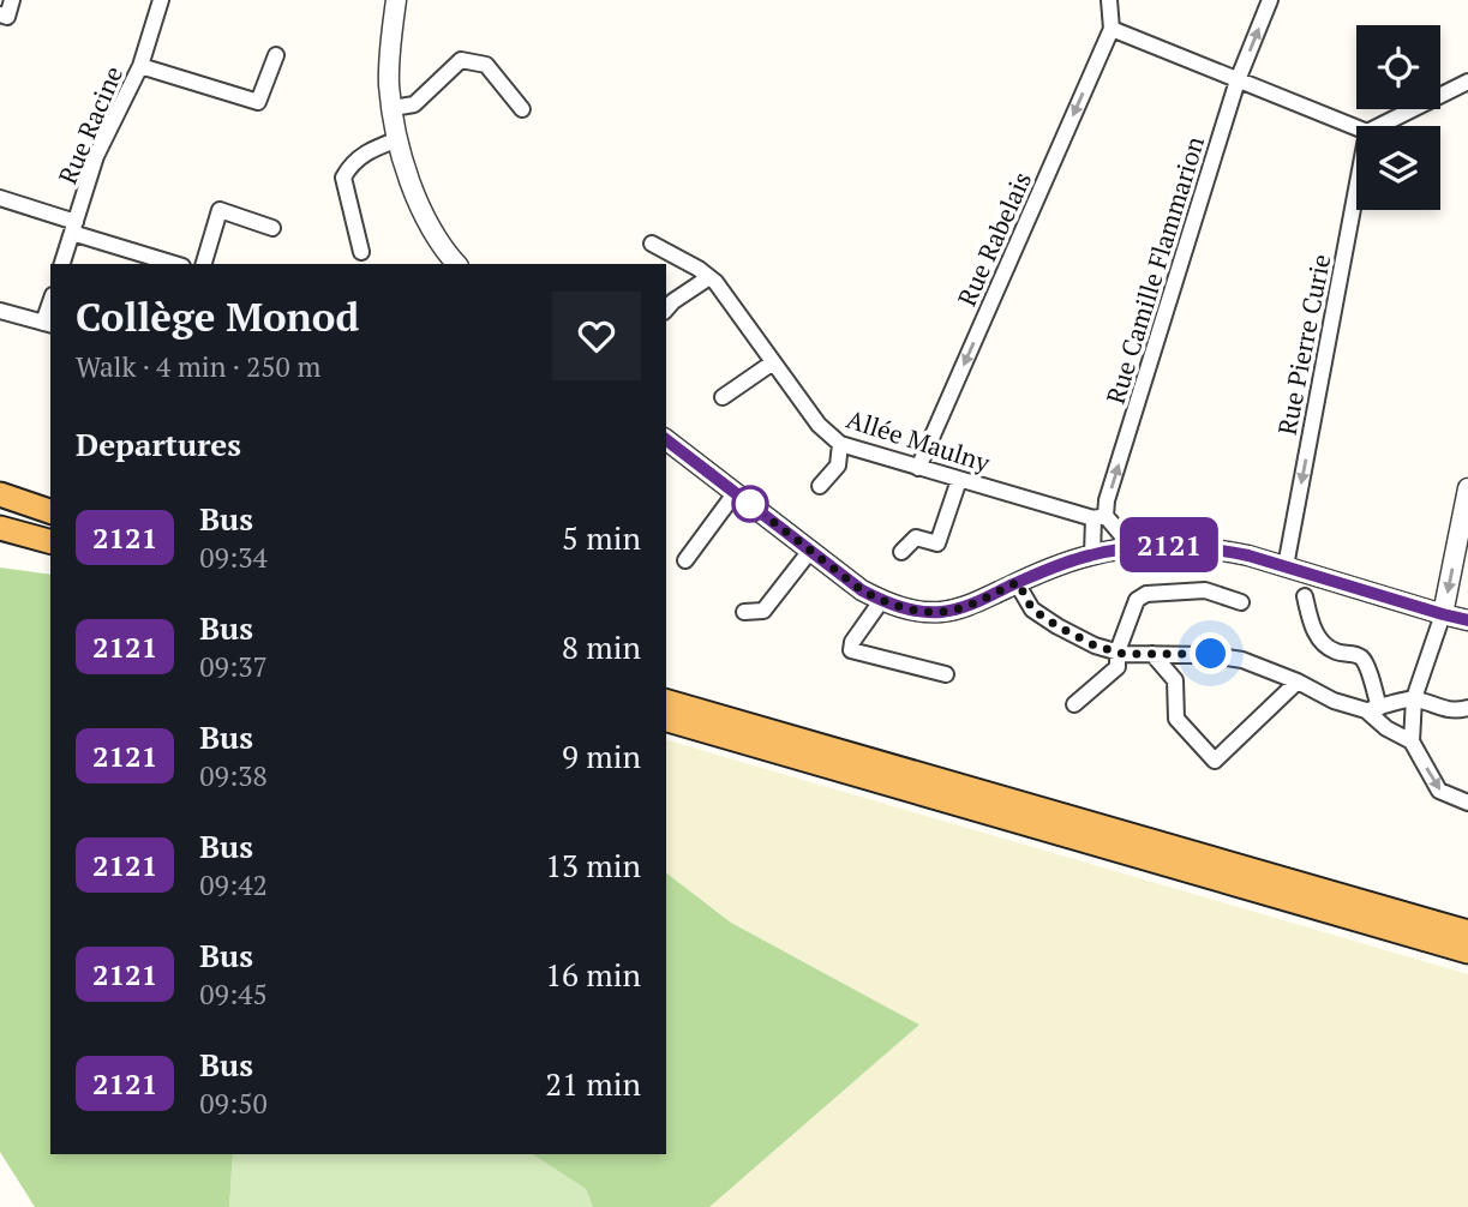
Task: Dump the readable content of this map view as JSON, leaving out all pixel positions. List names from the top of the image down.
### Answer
{
  "streets": {
    "street": [
      "Rue Racine",
      "Rue Rabelais",
      "Rue Camille Flammarion",
      "Rue Pierre Curie",
      "Allée Maulny"
    ]
  },
  "crossings": [
    ["Rue Rabelais", "Allée Maulny"],
    ["Rue Camille Flammarion", "Allée Maulny"]
  ],
  "one_way": ["Rue Rabelais", "Rue Camille Flammarion", "Rue Pierre Curie"],
  "lines": ["bus line 2121"],
  "page": {
    "on_map": "2121",
    "heading": [
      ["Collège Monod", "Walk · 4 min · 250 m"],
      "Departures"
    ],
    "list": [
      {
        "mark": "2121",
        "name": "Bus",
        "note": "09:34",
        "value": "5 min"
      },
      {
        "mark": "2121",
        "name": "Bus",
        "note": "09:37",
        "value": "8 min"
      },
      {
        "mark": "2121",
        "name": "Bus",
        "note": "09:38",
        "value": "9 min"
      },
      {
        "mark": "2121",
        "name": "Bus",
        "note": "09:42",
        "value": "13 min"
      },
      {
        "mark": "2121",
        "name": "Bus",
        "note": "09:45",
        "value": "16 min"
      },
      {
        "mark": "2121",
        "name": "Bus",
        "note": "09:50",
        "value": "21 min"
      }
    ]
  }
}
